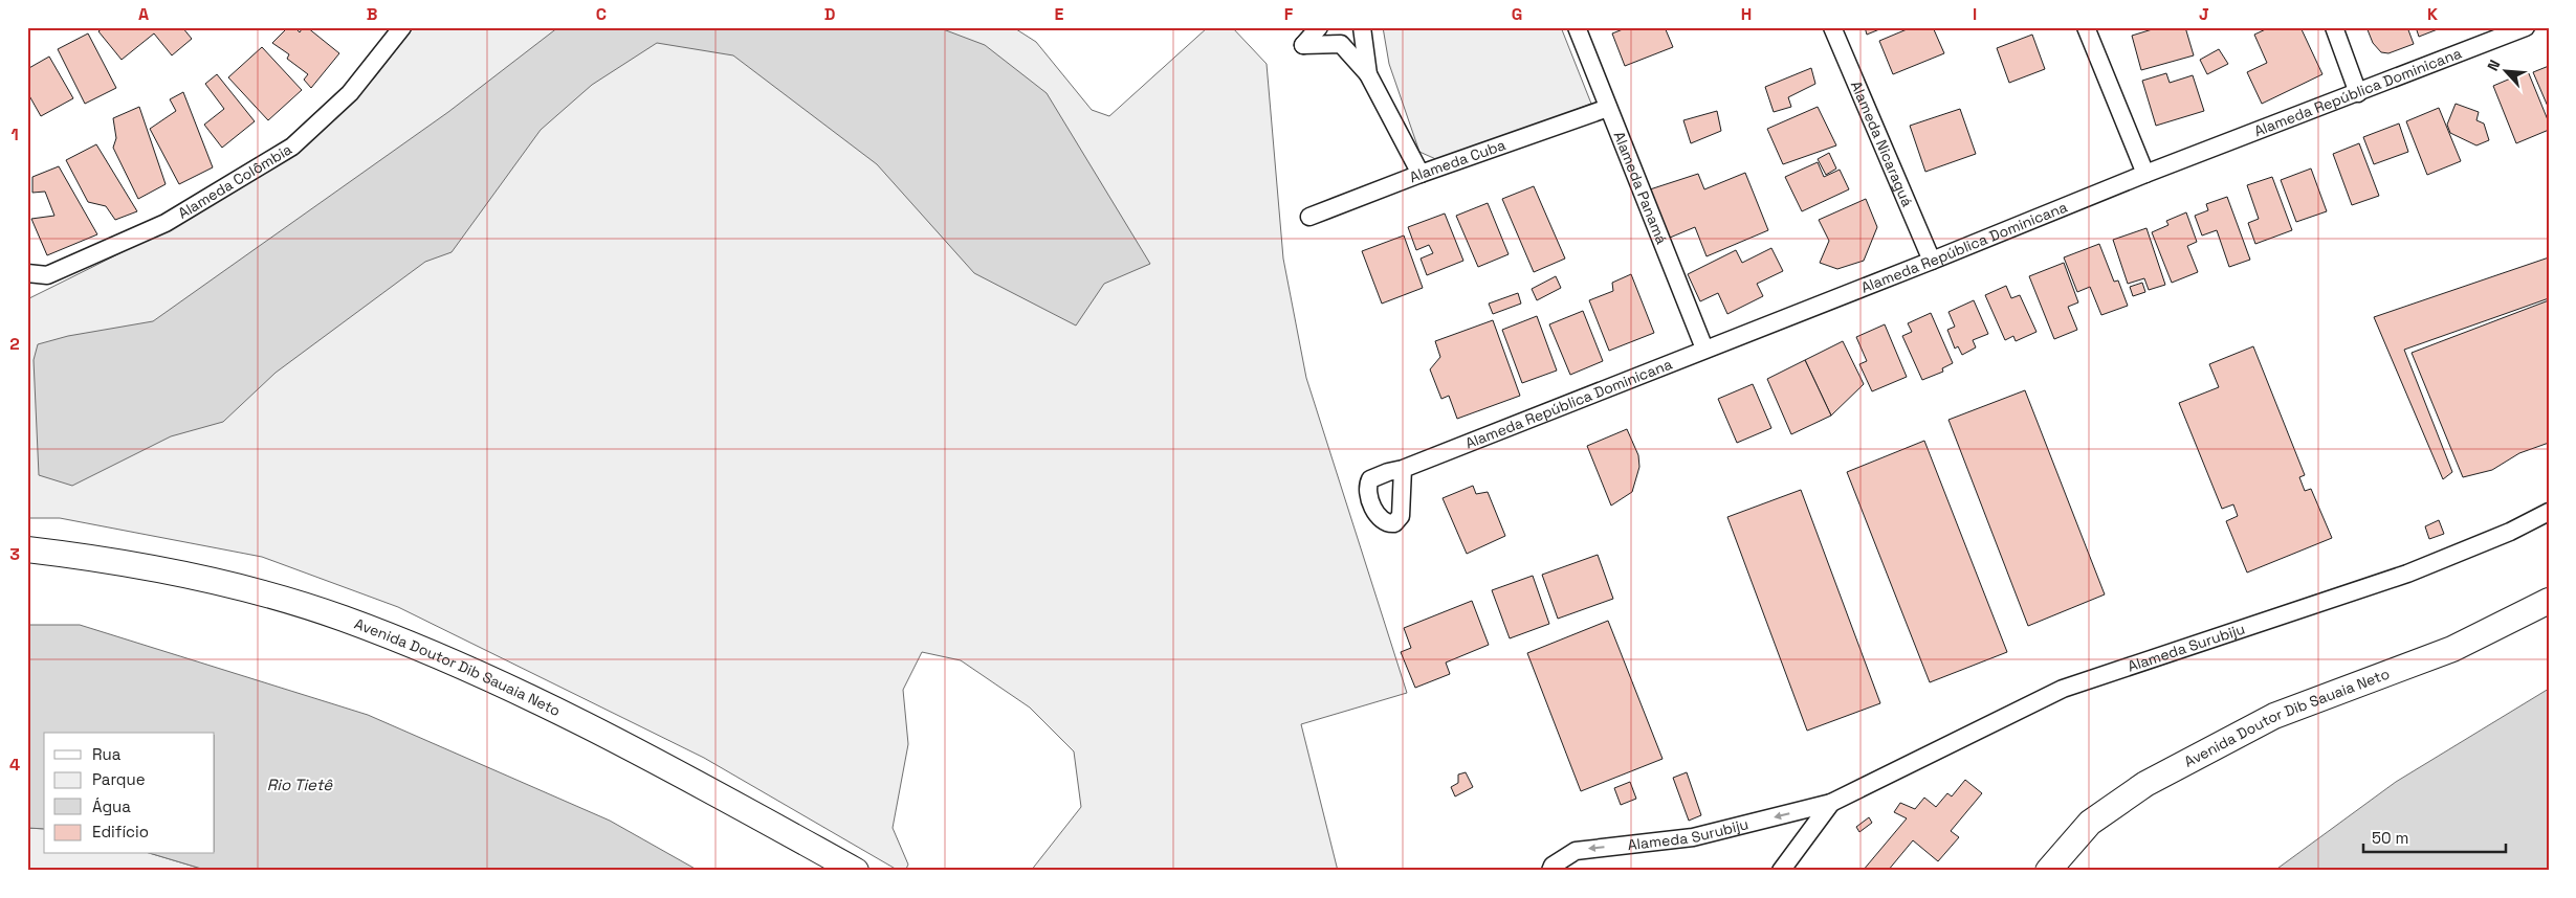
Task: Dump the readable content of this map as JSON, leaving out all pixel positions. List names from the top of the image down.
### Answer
{
  "streets": {
    "main road": ["Avenida Doutor Dib Sauaia Neto"],
    "street": [
      "Alameda República Dominicana",
      "Alameda Nicaraguá",
      "Alameda Cuba",
      "Alameda Colômbia",
      "Alameda Panamá",
      "Alameda Surubiju"
    ]
  },
  "crossings": [
    ["Alameda República Dominicana", "Alameda Nicaraguá"],
    ["Alameda República Dominicana", "Alameda Panamá"],
    ["Alameda Cuba", "Alameda Panamá"]
  ],
  "water": ["Rio Tietê"],
  "legend": [
    "Rua",
    "Parque",
    "Água",
    "Edifício"
  ],
  "scale_bar": "50 m",
  "north": "top left",
  "grid": {
    "columns": [
      "A",
      "B",
      "C",
      "D",
      "E",
      "F",
      "G",
      "H",
      "I",
      "J",
      "K"
    ],
    "rows": [
      "1",
      "2",
      "3",
      "4"
    ]
  }
}
